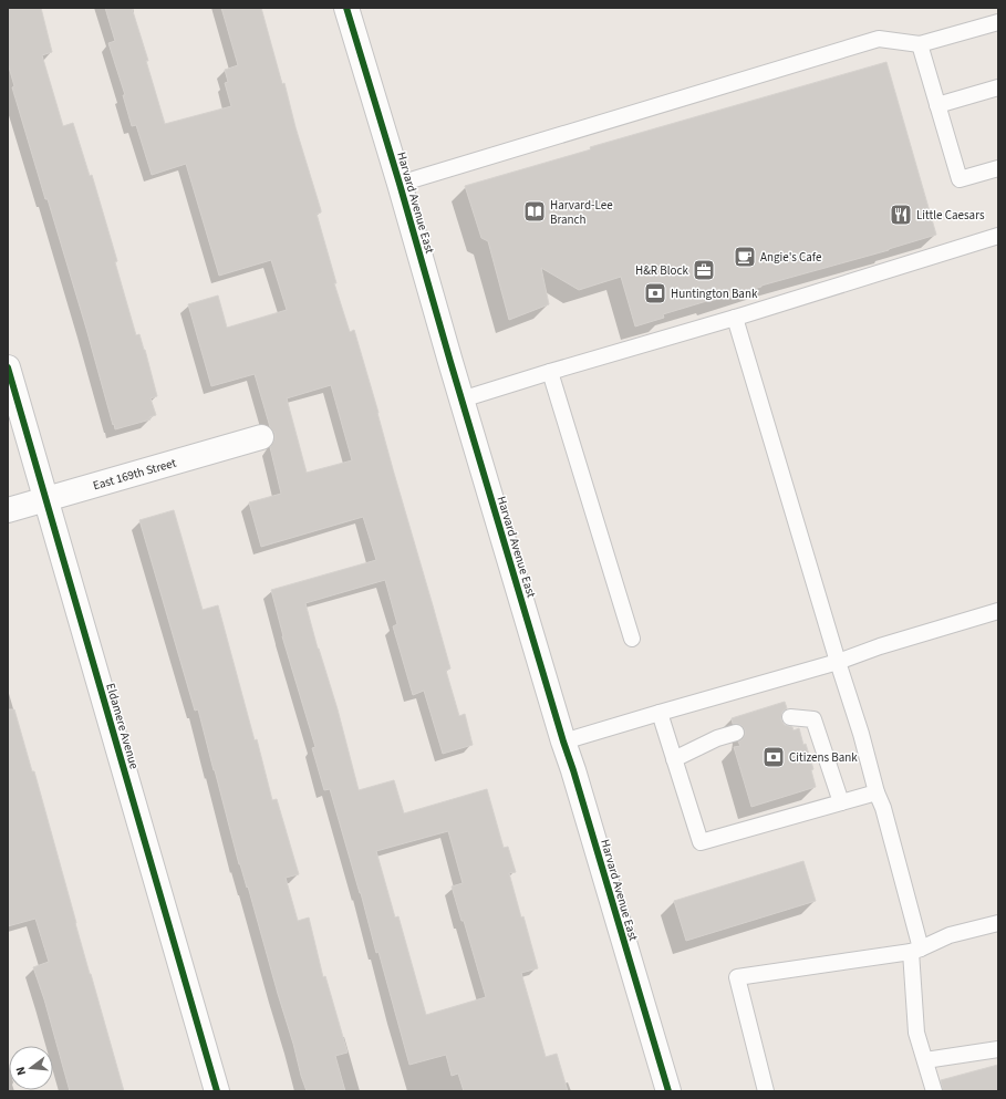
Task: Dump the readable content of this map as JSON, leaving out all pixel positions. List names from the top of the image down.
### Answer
{
  "streets": {
    "main road": ["Harvard Avenue East", "East 169th Street", "Eldamere Avenue"]
  },
  "crossings": [
    ["East 169th Street", "Eldamere Avenue"]
  ],
  "places": {
    "library": ["Harvard-Lee Branch"],
    "restaurant": ["Little Caesars"],
    "cafe": ["Angie's Cafe"],
    "office": ["H&R Block"],
    "bank": ["Huntington Bank", "Citizens Bank"]
  },
  "north": "left"
}
